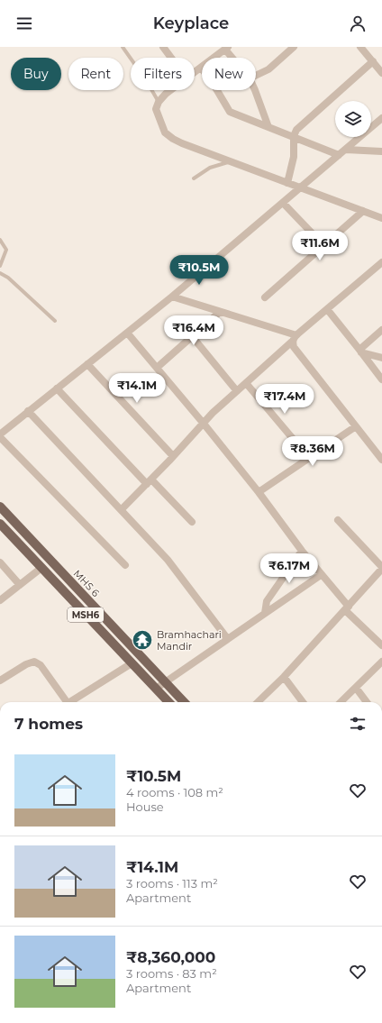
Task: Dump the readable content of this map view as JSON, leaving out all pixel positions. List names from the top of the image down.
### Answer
{
  "streets": {
    "main road": ["MHS 6", "MSH6"]
  },
  "places": {
    "temple": ["Bramhachari Mandir"]
  },
  "page": {
    "header": "Keyplace",
    "chip": [
      "Buy",
      "Rent",
      "Filters",
      "New"
    ],
    "price": [
      "₹11.6M",
      "₹10.5M",
      "₹16.4M",
      "₹14.1M",
      "₹17.4M",
      "₹8.36M",
      "₹6.17M"
    ],
    "heading": "7 homes",
    "list": [
      {
        "name": "₹10.5M",
        "note": "4 rooms · 108 m² · House"
      },
      {
        "name": "₹14.1M",
        "note": "3 rooms · 113 m² · Apartment"
      },
      {
        "name": "₹8,360,000",
        "note": "3 rooms · 83 m² · Apartment"
      }
    ]
  }
}
